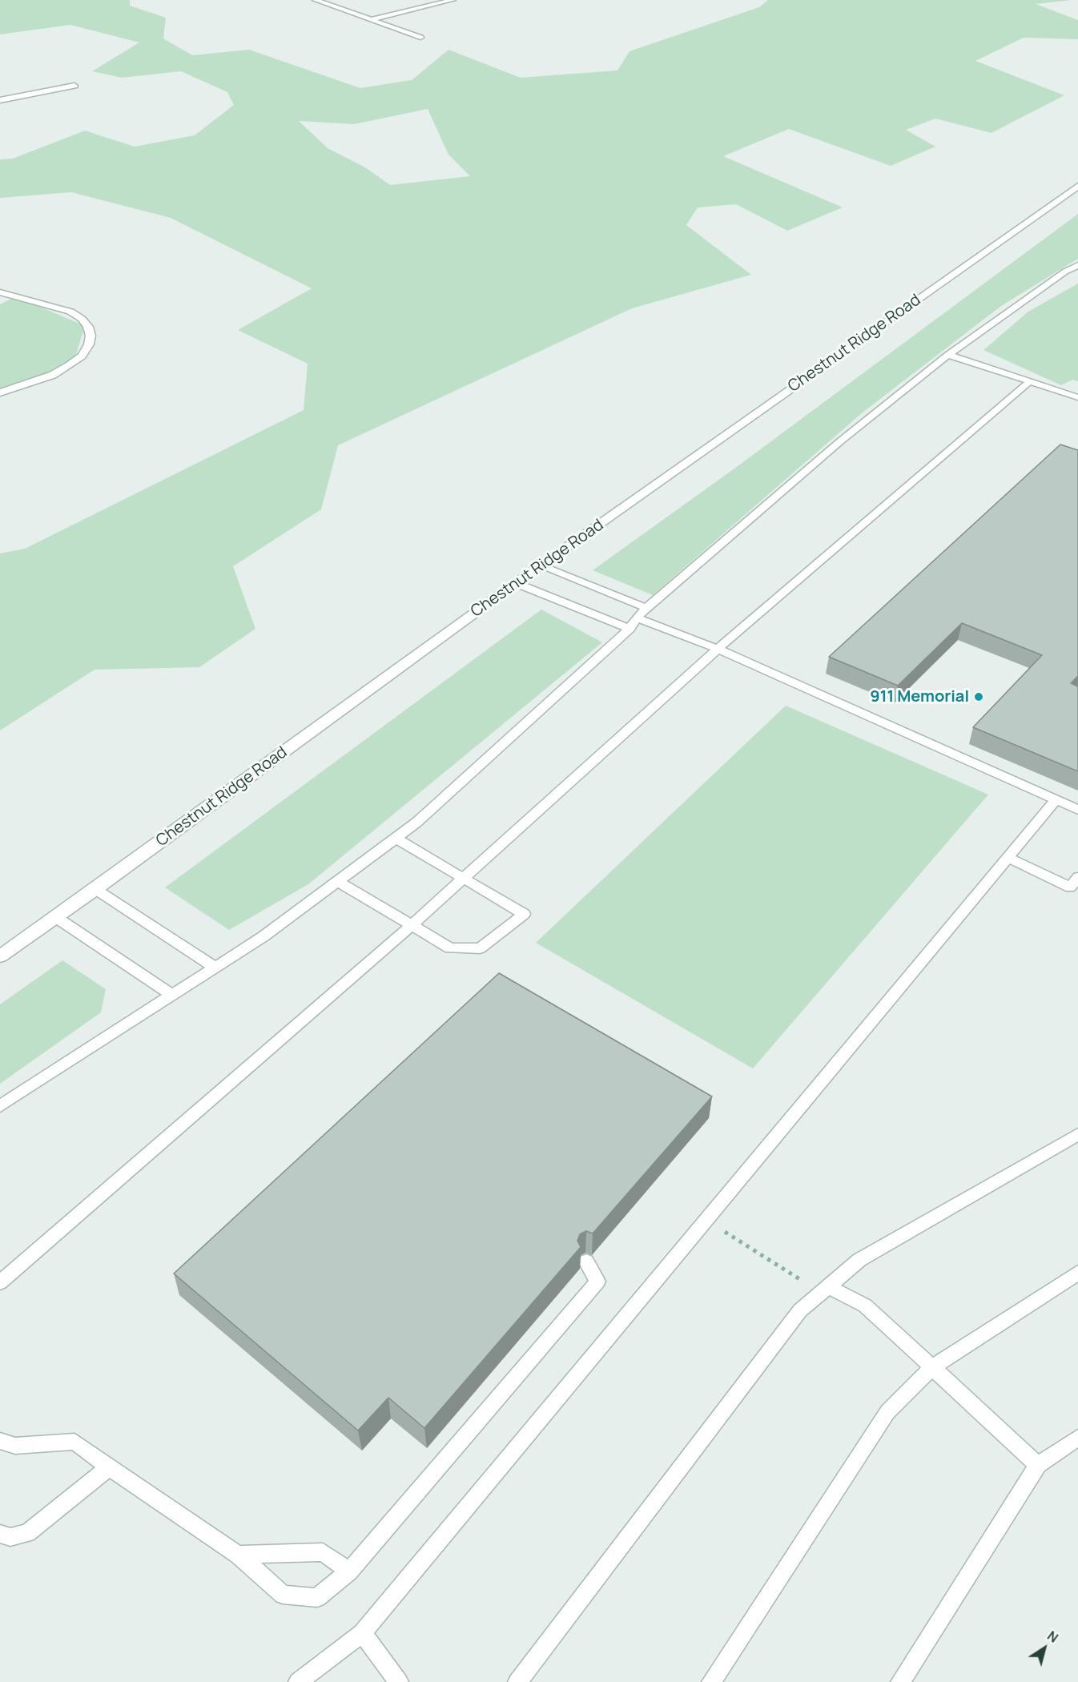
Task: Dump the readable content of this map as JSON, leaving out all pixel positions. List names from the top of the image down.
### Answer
{
  "streets": {
    "street": ["Chestnut Ridge Road"]
  },
  "places": ["911 Memorial"],
  "north": "top right"
}
